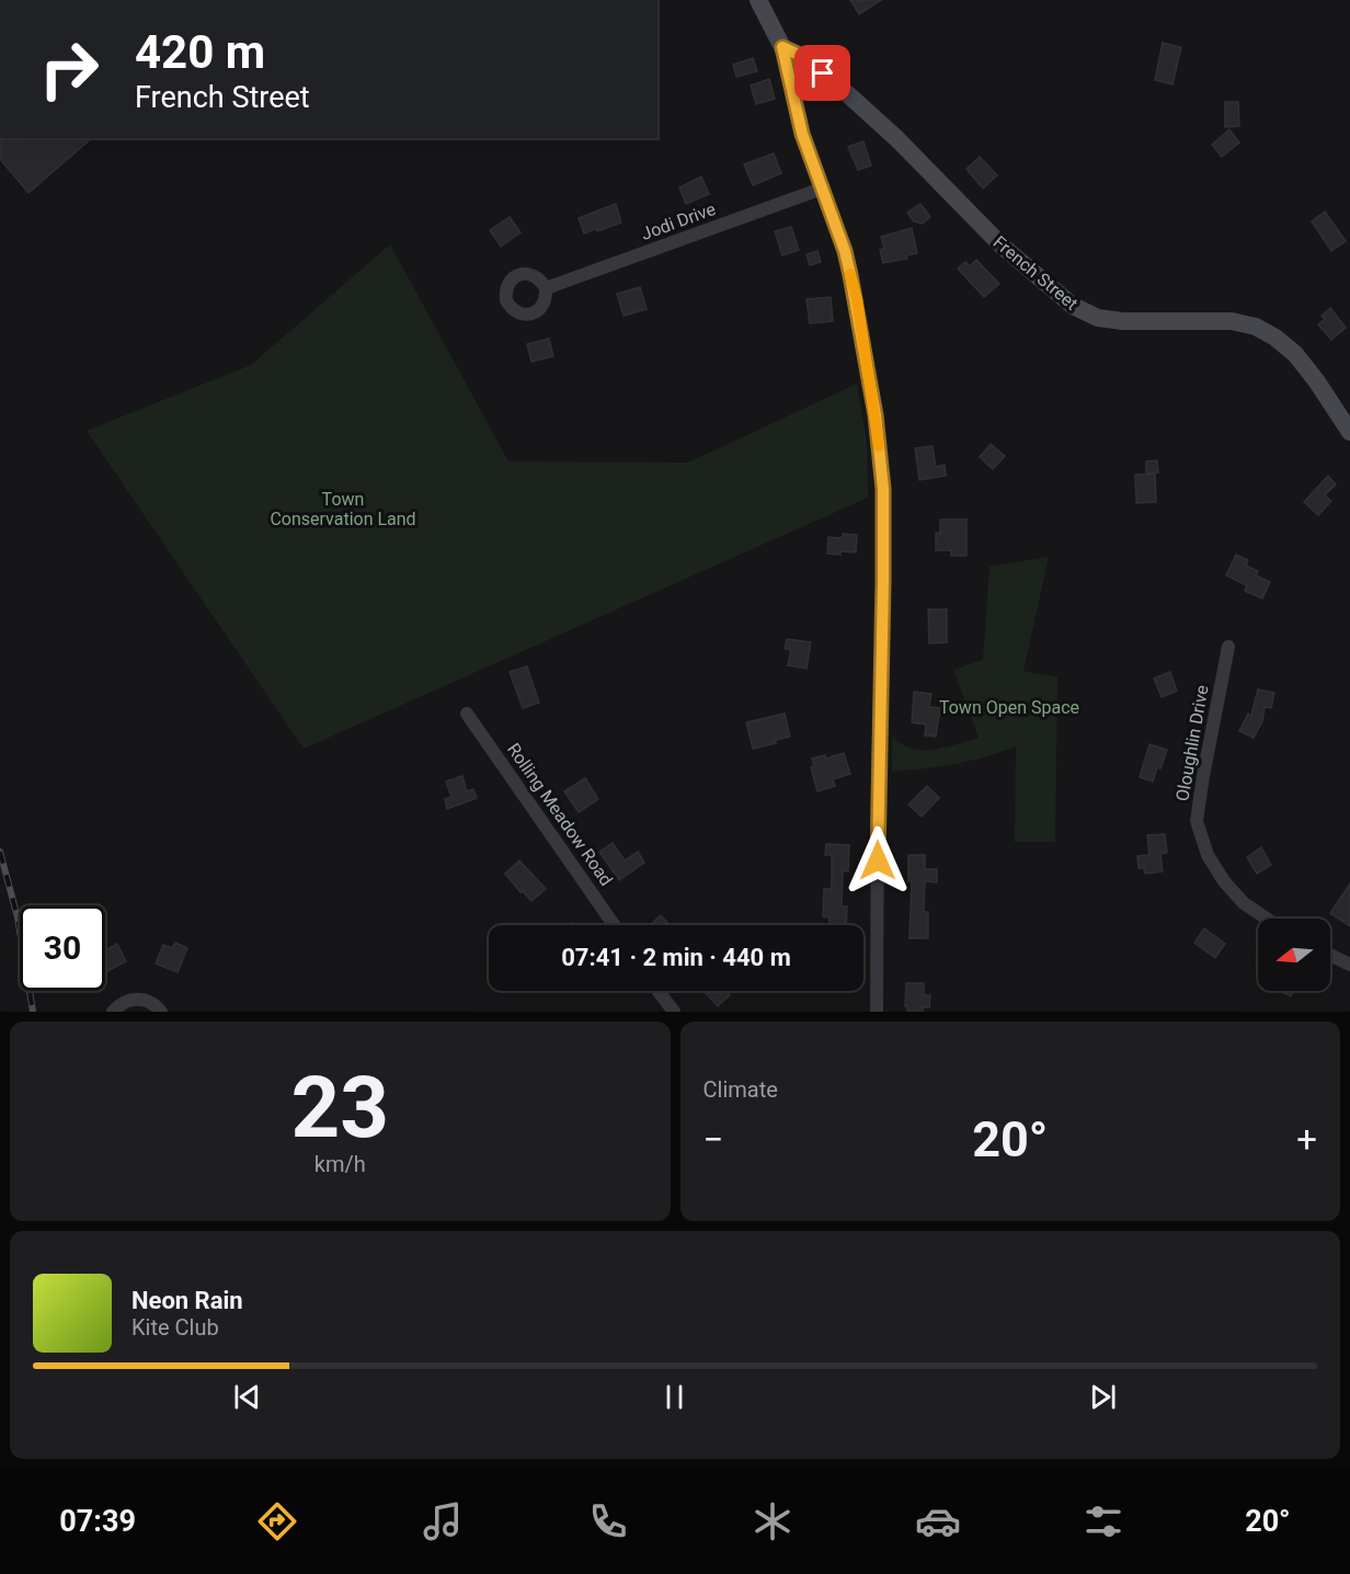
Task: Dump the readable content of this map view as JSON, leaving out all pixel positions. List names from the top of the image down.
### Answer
{
  "streets": {
    "street": [
      "Jodi Drive",
      "French Street",
      "Oloughlin Drive",
      "Rolling Meadow Road"
    ]
  },
  "parks": ["Town Conservation Land", "Town Open Space"],
  "north": "left",
  "page": {
    "turn": ["420 m", "French Street"],
    "limit": "30",
    "trip": "07:41 · 2 min · 440 m",
    "tile": [
      ["23", "km/h"],
      "Climate"
    ],
    "heat": ["−", "20°", "+"],
    "song": ["Neon Rain", "Kite Club"],
    "tabs": ["07:39", "20°"]
  }
}
